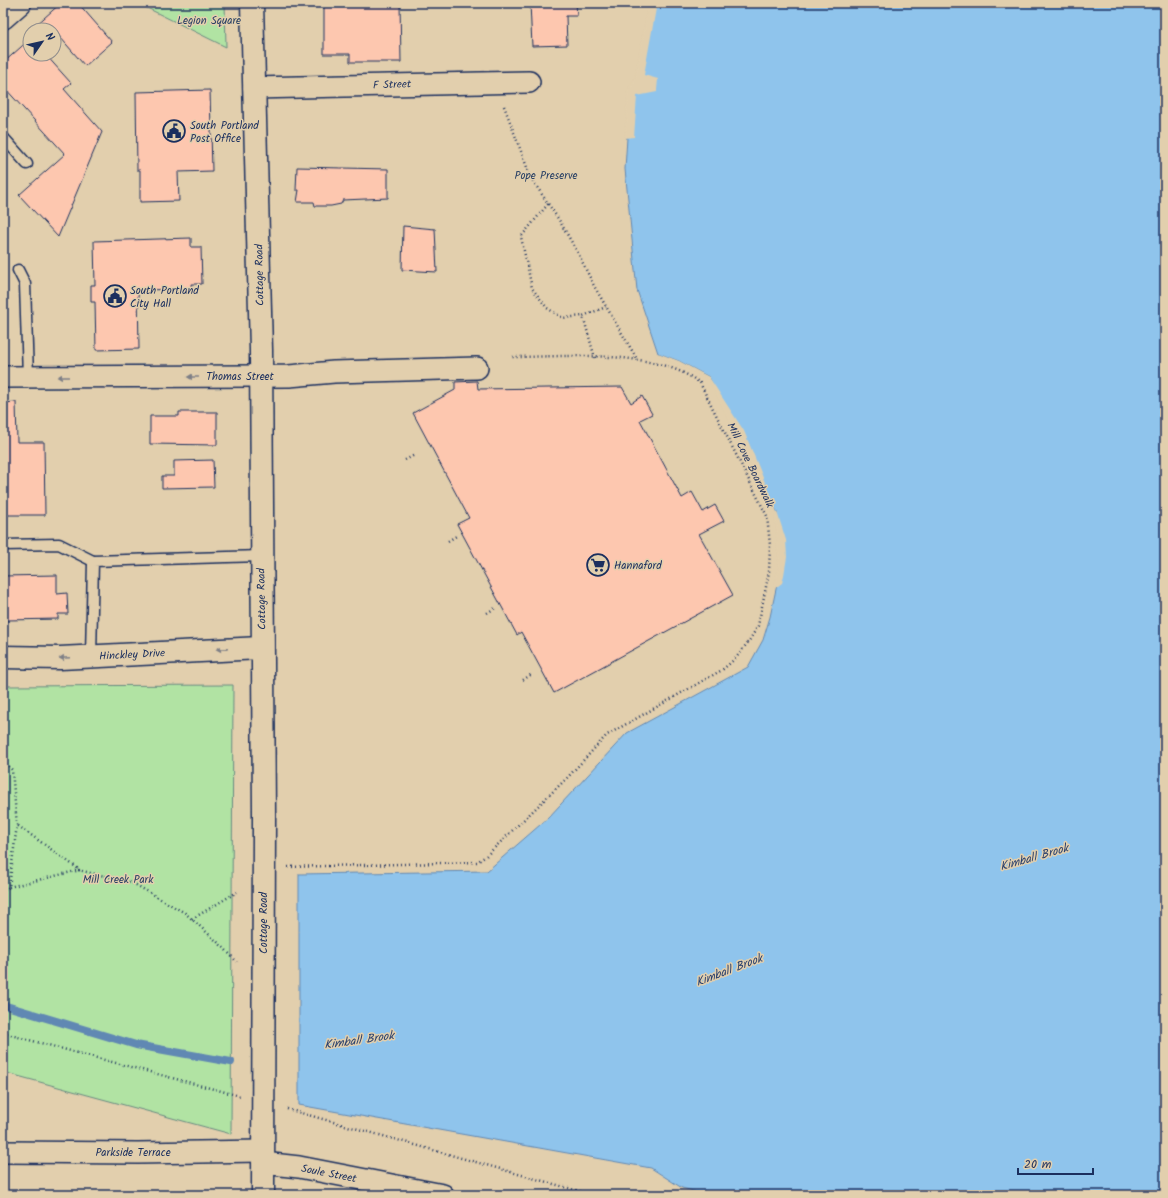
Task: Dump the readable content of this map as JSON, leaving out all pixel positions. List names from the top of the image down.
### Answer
{
  "streets": {
    "street": [
      "F Street",
      "Cottage Road",
      "Thomas Street",
      "Hinckley Drive",
      "Parkside Terrace",
      "Soule Street"
    ],
    "path": ["Mill Cove Boardwalk"]
  },
  "crossings": [
    ["F Street", "Cottage Road"],
    ["Cottage Road", "Thomas Street"],
    ["Cottage Road", "Hinckley Drive"],
    ["Cottage Road", "Parkside Terrace"],
    ["Cottage Road", "Soule Street"],
    ["Parkside Terrace", "Soule Street"]
  ],
  "one_way": ["Thomas Street", "Hinckley Drive"],
  "water": ["Kimball Brook"],
  "parks": ["Legion Square", "Pope Preserve", "Mill Creek Park"],
  "places": {
    "public building": ["South Portland Post Office", "South Portland City Hall"],
    "supermarket": ["Hannaford"]
  },
  "scale_bar": "20 m",
  "north": "top right"
}
